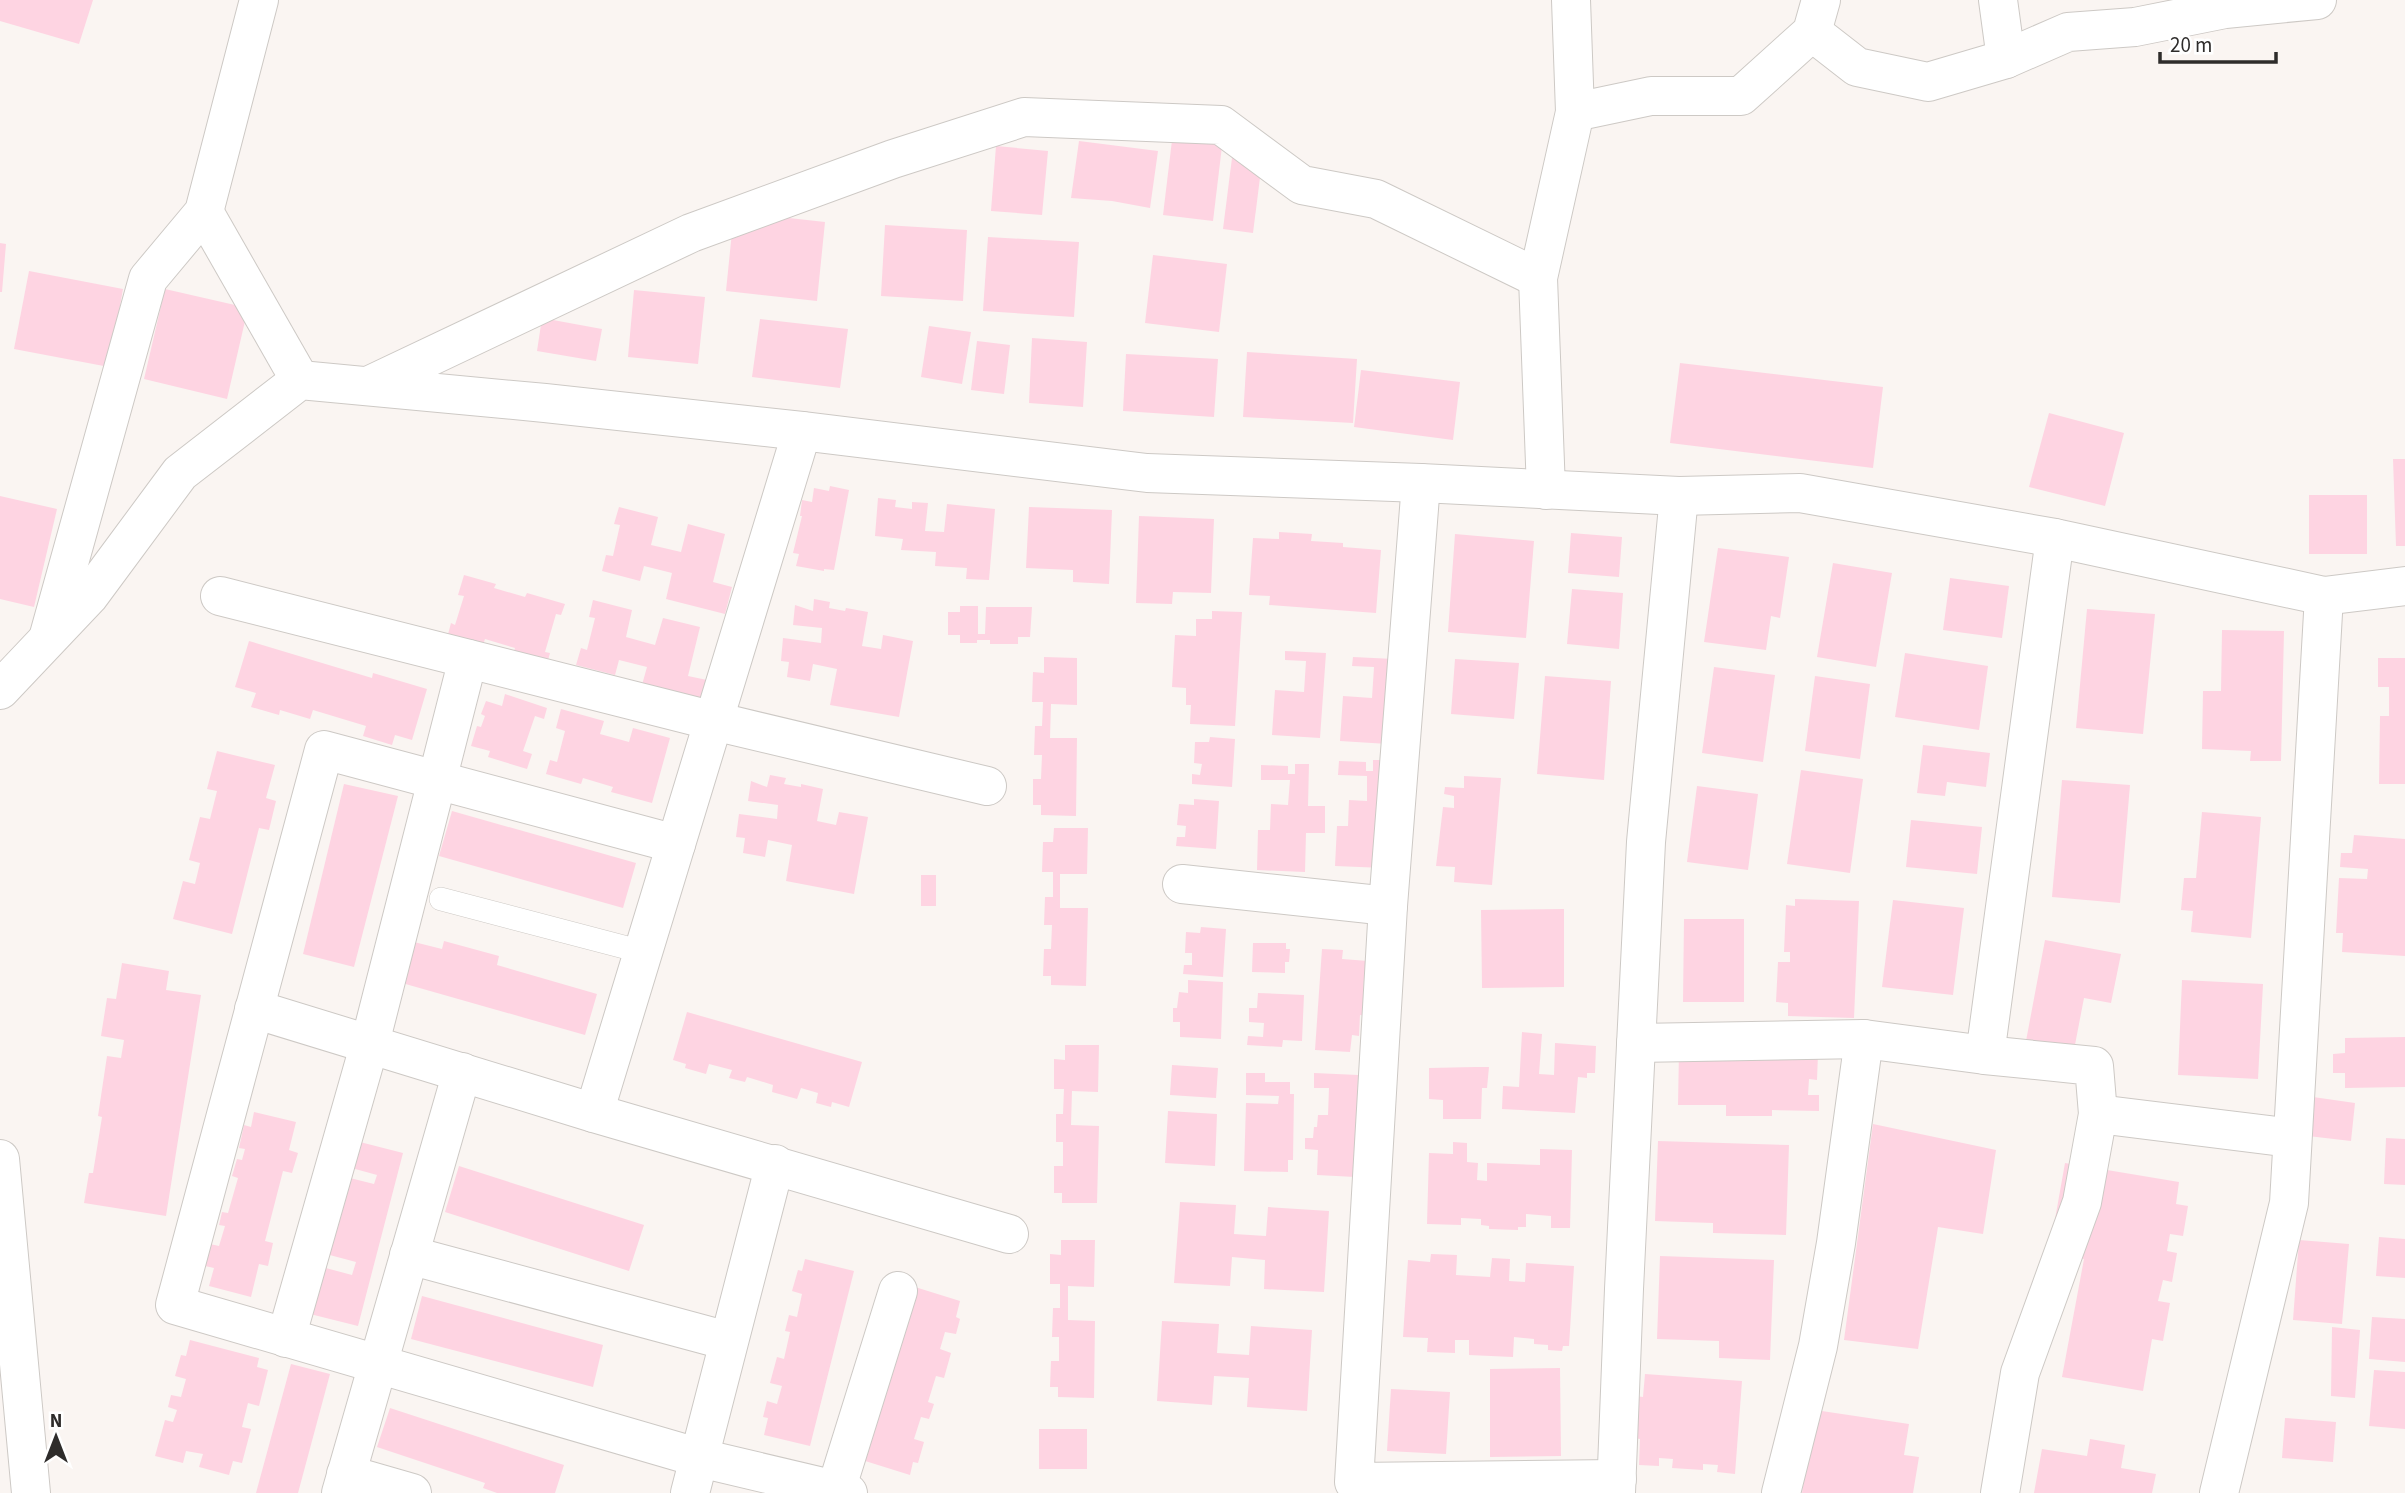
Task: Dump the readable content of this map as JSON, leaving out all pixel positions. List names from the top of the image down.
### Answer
{
  "scale_bar": "20 m",
  "north": "top"
}
